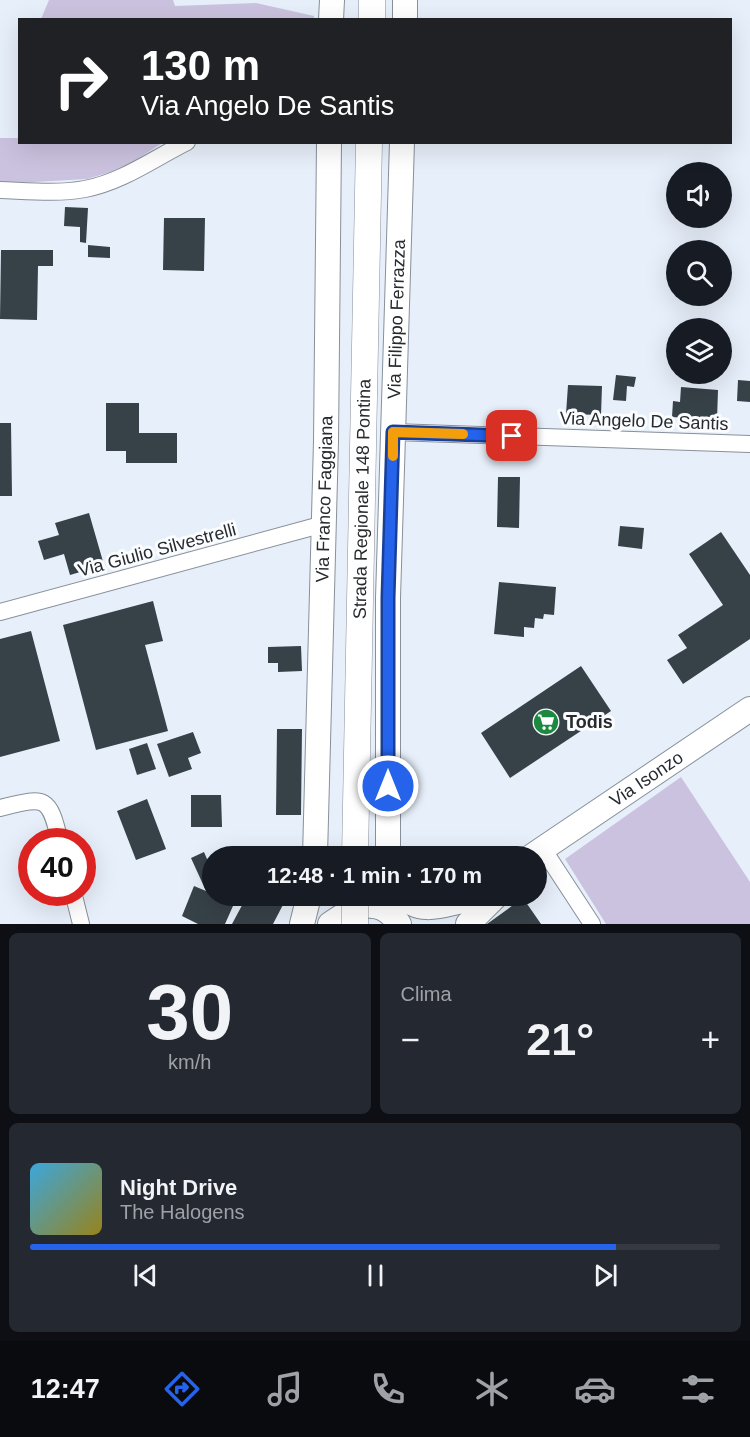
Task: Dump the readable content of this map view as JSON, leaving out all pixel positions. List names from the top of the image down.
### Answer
{
  "streets": {
    "main road": ["Strada Regionale 148 Pontina"],
    "street": [
      "Via Filippo Ferrazza",
      "Via Angelo De Santis",
      "Via Franco Faggiana",
      "Via Giulio Silvestrelli",
      "Via Isonzo"
    ]
  },
  "crossings": [
    ["Via Filippo Ferrazza", "Via Angelo De Santis"],
    ["Via Franco Faggiana", "Via Giulio Silvestrelli"]
  ],
  "places": {
    "supermarket": ["Todis"]
  },
  "page": {
    "turn": ["130 m", "Via Angelo De Santis"],
    "limit": "40",
    "trip": "12:48 · 1 min · 170 m",
    "tile": [
      ["30", "km/h"],
      "Clima"
    ],
    "heat": ["−", "21°", "+"],
    "song": ["Night Drive", "The Halogens"],
    "tabs": "12:47"
  }
}
